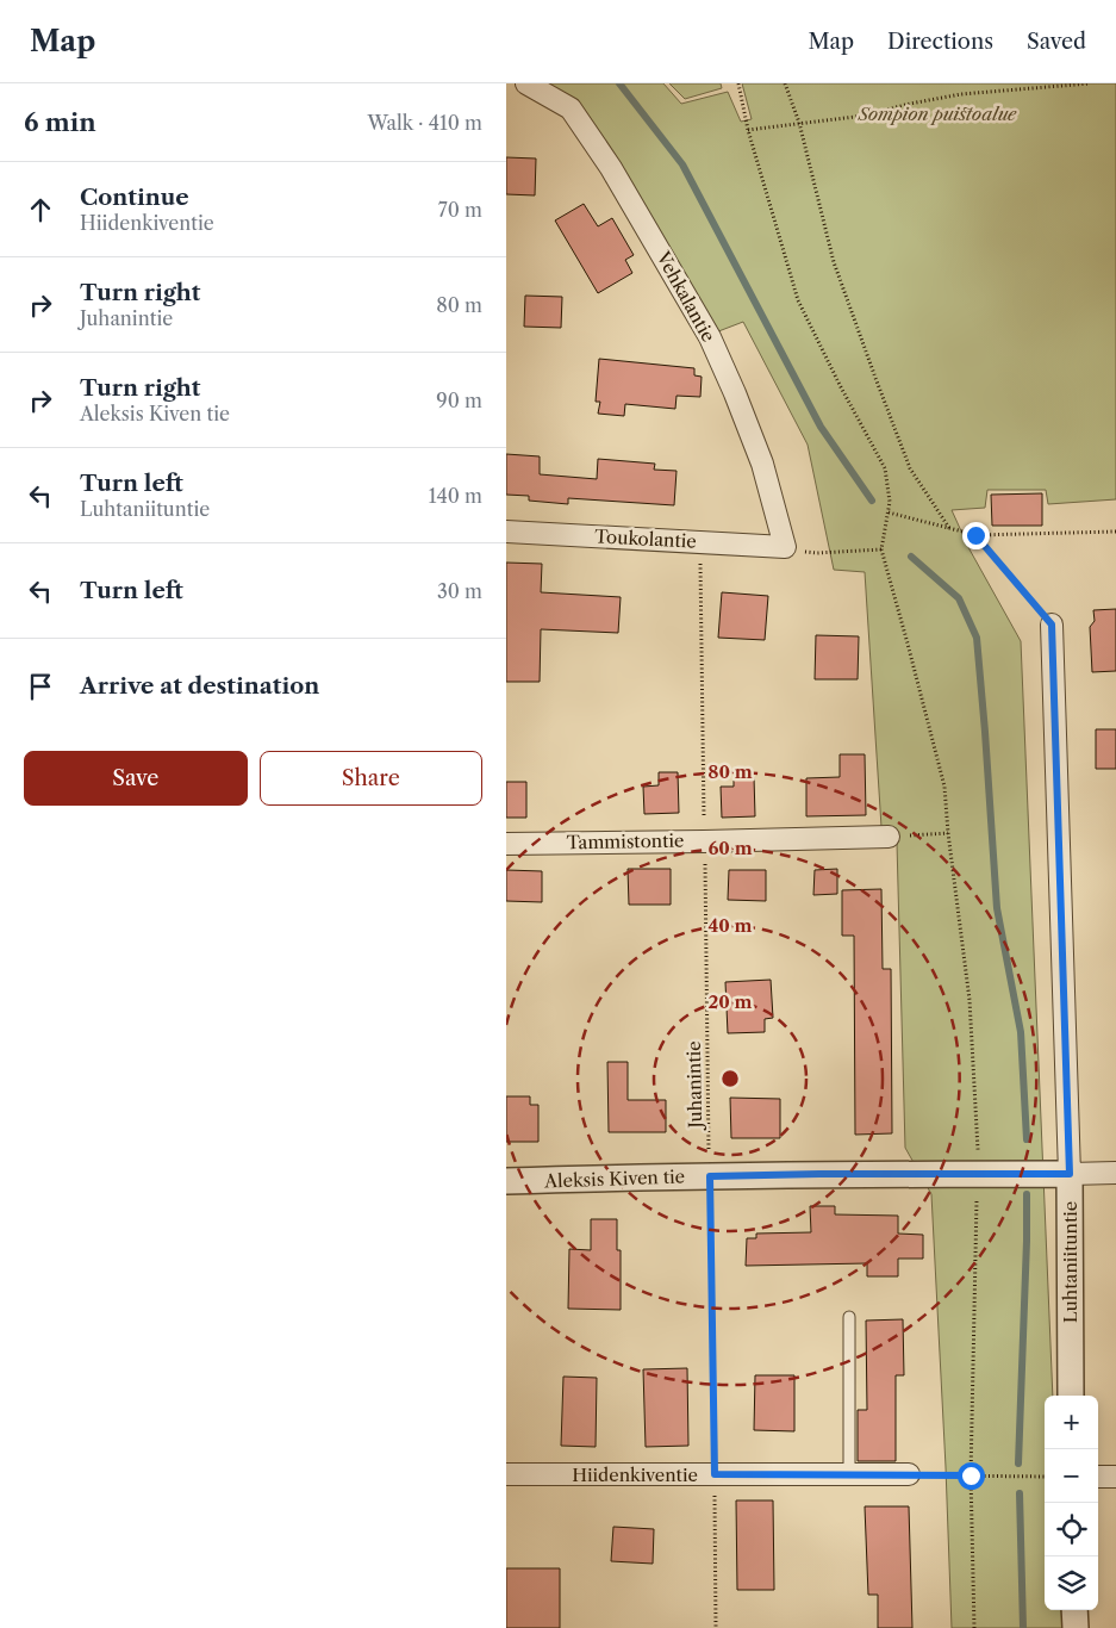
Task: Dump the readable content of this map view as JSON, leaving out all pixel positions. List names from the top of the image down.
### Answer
{
  "streets": {
    "street": [
      "Vehkalantie",
      "Toukolantie",
      "Tammistontie",
      "Aleksis Kiven tie",
      "Luhtaniituntie",
      "Hiidenkiventie"
    ],
    "path": ["Juhanintie"]
  },
  "crossings": [
    ["Vehkalantie", "Toukolantie"],
    ["Toukolantie", "Juhanintie"],
    ["Tammistontie", "Juhanintie"],
    ["Juhanintie", "Aleksis Kiven tie"],
    ["Juhanintie", "Hiidenkiventie"],
    ["Aleksis Kiven tie", "Luhtaniituntie"]
  ],
  "parks": ["Sompion puistoalue"],
  "page": {
    "header": "Map",
    "nav": ["Map", "Directions", "Saved"],
    "heading": ["6 min", "Walk · 410 m"],
    "list": [
      ["Continue", "Hiidenkiventie", "70 m"],
      ["Turn right", "Juhanintie", "80 m"],
      ["Turn right", "Aleksis Kiven tie", "90 m"],
      ["Turn left", "Luhtaniituntie", "140 m"],
      ["Turn left", "30 m"],
      "Arrive at destination"
    ],
    "buttons": ["Save", "Share"],
    "map_buttons": ["+", "−"]
  },
  "rings": [
    "80 m",
    "60 m",
    "40 m",
    "20 m"
  ]
}
